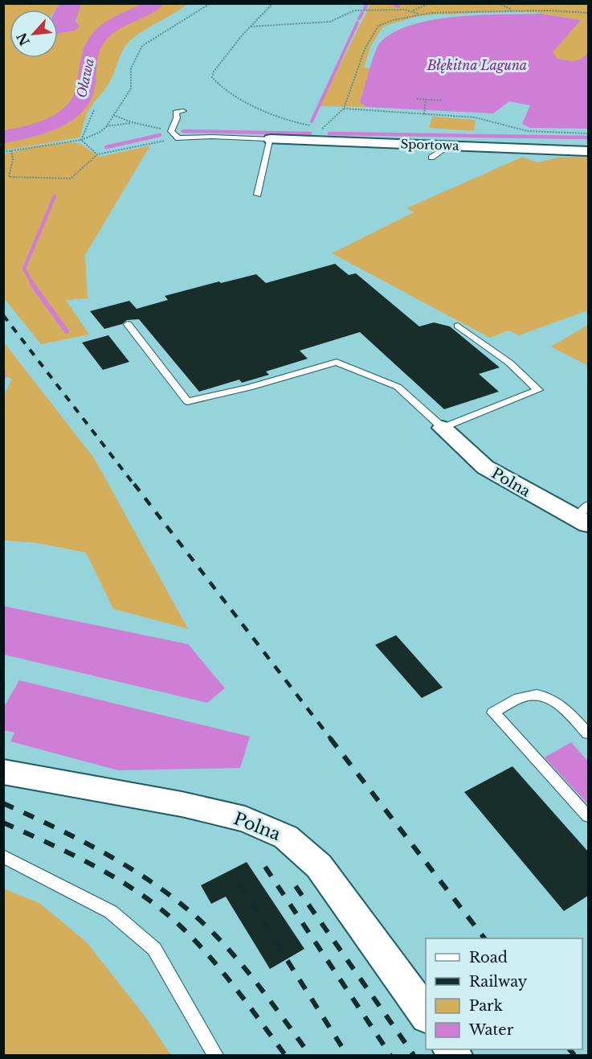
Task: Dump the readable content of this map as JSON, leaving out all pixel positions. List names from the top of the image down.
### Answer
{
  "streets": {
    "street": ["Sportowa", "Polna"]
  },
  "water": ["Błękitna Laguna", "Oława"],
  "legend": [
    "Road",
    "Railway",
    "Park",
    "Water"
  ],
  "north": "bottom left"
}
